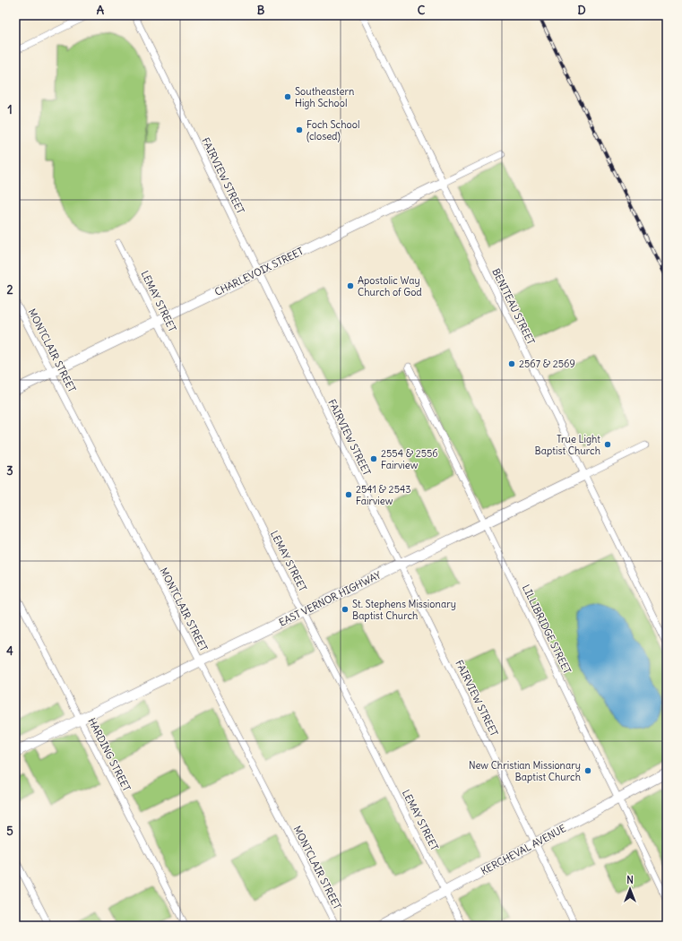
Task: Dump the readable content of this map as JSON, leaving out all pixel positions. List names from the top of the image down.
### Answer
{
  "streets": {
    "street": [
      "FAIRVIEW STREET",
      "CHARLEVOIX STREET",
      "LEMAY STREET",
      "BENITEAU STREET",
      "MONTCLAIR STREET",
      "EAST VERNOR HIGHWAY",
      "LILLIBRIDGE STREET",
      "HARDING STREET",
      "KERCHEVAL AVENUE"
    ]
  },
  "crossings": [
    ["FAIRVIEW STREET", "CHARLEVOIX STREET"],
    ["FAIRVIEW STREET", "EAST VERNOR HIGHWAY"],
    ["FAIRVIEW STREET", "KERCHEVAL AVENUE"],
    ["CHARLEVOIX STREET", "LEMAY STREET"],
    ["CHARLEVOIX STREET", "BENITEAU STREET"],
    ["CHARLEVOIX STREET", "MONTCLAIR STREET"],
    ["LEMAY STREET", "EAST VERNOR HIGHWAY"],
    ["LEMAY STREET", "KERCHEVAL AVENUE"],
    ["BENITEAU STREET", "EAST VERNOR HIGHWAY"],
    ["MONTCLAIR STREET", "EAST VERNOR HIGHWAY"],
    ["EAST VERNOR HIGHWAY", "LILLIBRIDGE STREET"],
    ["EAST VERNOR HIGHWAY", "HARDING STREET"],
    ["LILLIBRIDGE STREET", "KERCHEVAL AVENUE"]
  ],
  "places": [
    "Southeastern High School",
    "Foch School (closed)",
    "Apostolic Way Church of God",
    "2567 & 2569",
    "True Light Baptist Church",
    "2554 & 2556 Fairview",
    "2541 & 2543 Fairview",
    "St. Stephens Missionary Baptist Church",
    "New Christian Missionary Baptist Church"
  ],
  "north": "top",
  "grid": {
    "columns": [
      "A",
      "B",
      "C",
      "D"
    ],
    "rows": [
      "1",
      "2",
      "3",
      "4",
      "5"
    ]
  }
}
